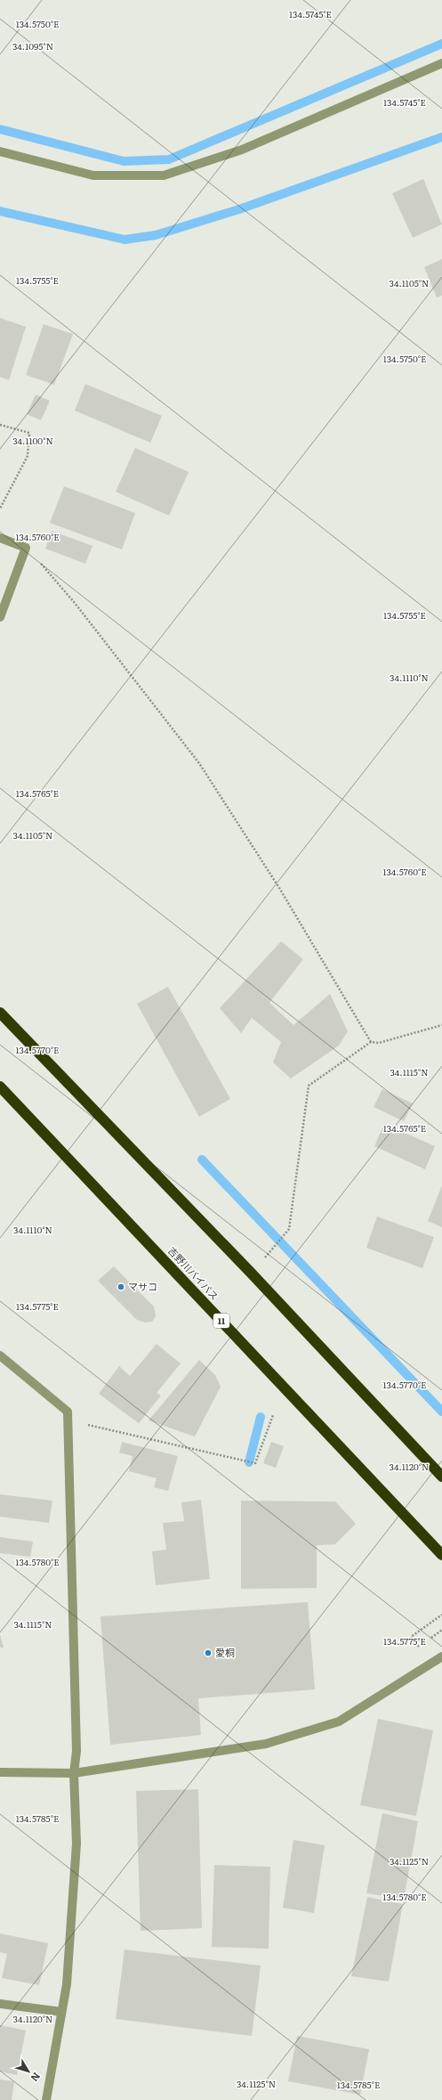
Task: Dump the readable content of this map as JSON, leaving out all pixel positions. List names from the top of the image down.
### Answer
{
  "streets": {
    "highway": ["吉野川バイパス", "11"]
  },
  "places": ["マサコ", "愛桐"],
  "north": "bottom right",
  "coordinates": [
    "134.5745°E",
    "134.5750°E",
    "34.1095°N",
    "134.5755°E",
    "34.1105°N",
    "34.1100°N",
    "134.5760°E",
    "34.1110°N",
    "134.5765°E",
    "134.5770°E",
    "34.1115°N",
    "134.5775°E",
    "34.1120°N",
    "134.5780°E",
    "134.5785°E",
    "34.1125°N"
  ]
}
